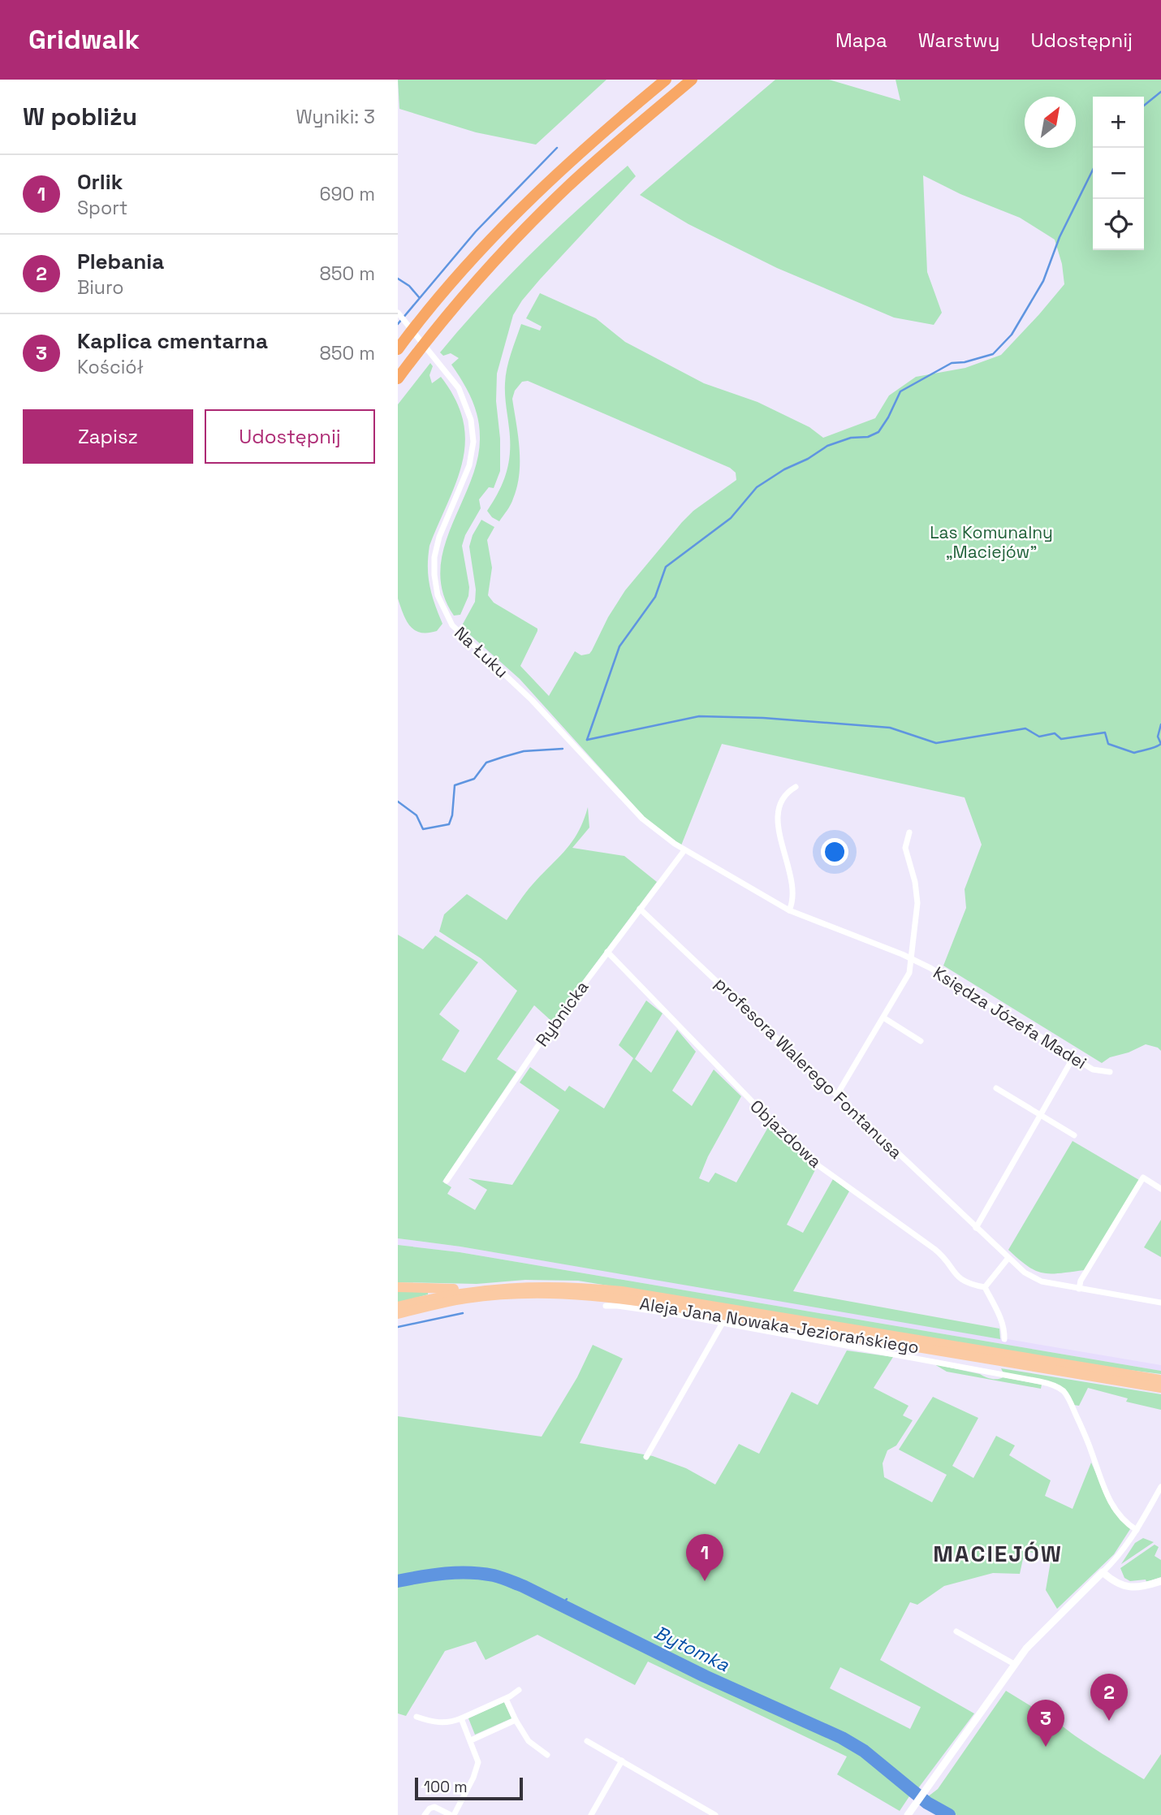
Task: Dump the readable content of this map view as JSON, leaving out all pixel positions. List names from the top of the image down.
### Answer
{
  "streets": {
    "main road": ["Aleja Jana Nowaka-Jeziorańskiego"],
    "street": [
      "Na Łuku",
      "Rybnicka",
      "Księdza Józefa Madei",
      "profesora Walerego Fontanusa",
      "Objazdowa"
    ]
  },
  "crossings": [
    ["Na Łuku", "Rybnicka"],
    ["Na Łuku", "Księdza Józefa Madei"],
    ["Rybnicka", "Księdza Józefa Madei"],
    ["Rybnicka", "profesora Walerego Fontanusa"],
    ["Rybnicka", "Objazdowa"],
    ["Księdza Józefa Madei", "profesora Walerego Fontanusa"]
  ],
  "districts": ["MACIEJÓW"],
  "water": ["Bytomka"],
  "parks": ["Las Komunalny „Maciejów”"],
  "scale_bar": "100 m",
  "north": "top right",
  "page": {
    "header": "Gridwalk",
    "nav": ["Mapa", "Warstwy", "Udostępnij"],
    "heading": ["W pobliżu", "Wyniki: 3"],
    "map_buttons": ["+", "−"],
    "list": [
      {
        "mark": "1",
        "name": "Orlik",
        "note": "Sport",
        "value": "690 m"
      },
      {
        "mark": "2",
        "name": "Plebania",
        "note": "Biuro",
        "value": "850 m"
      },
      {
        "mark": "3",
        "name": "Kaplica cmentarna",
        "note": "Kościół",
        "value": "850 m"
      }
    ],
    "buttons": ["Zapisz", "Udostępnij"],
    "pins": ["1", "2", "3"],
    "scale": "100 m"
  }
}
